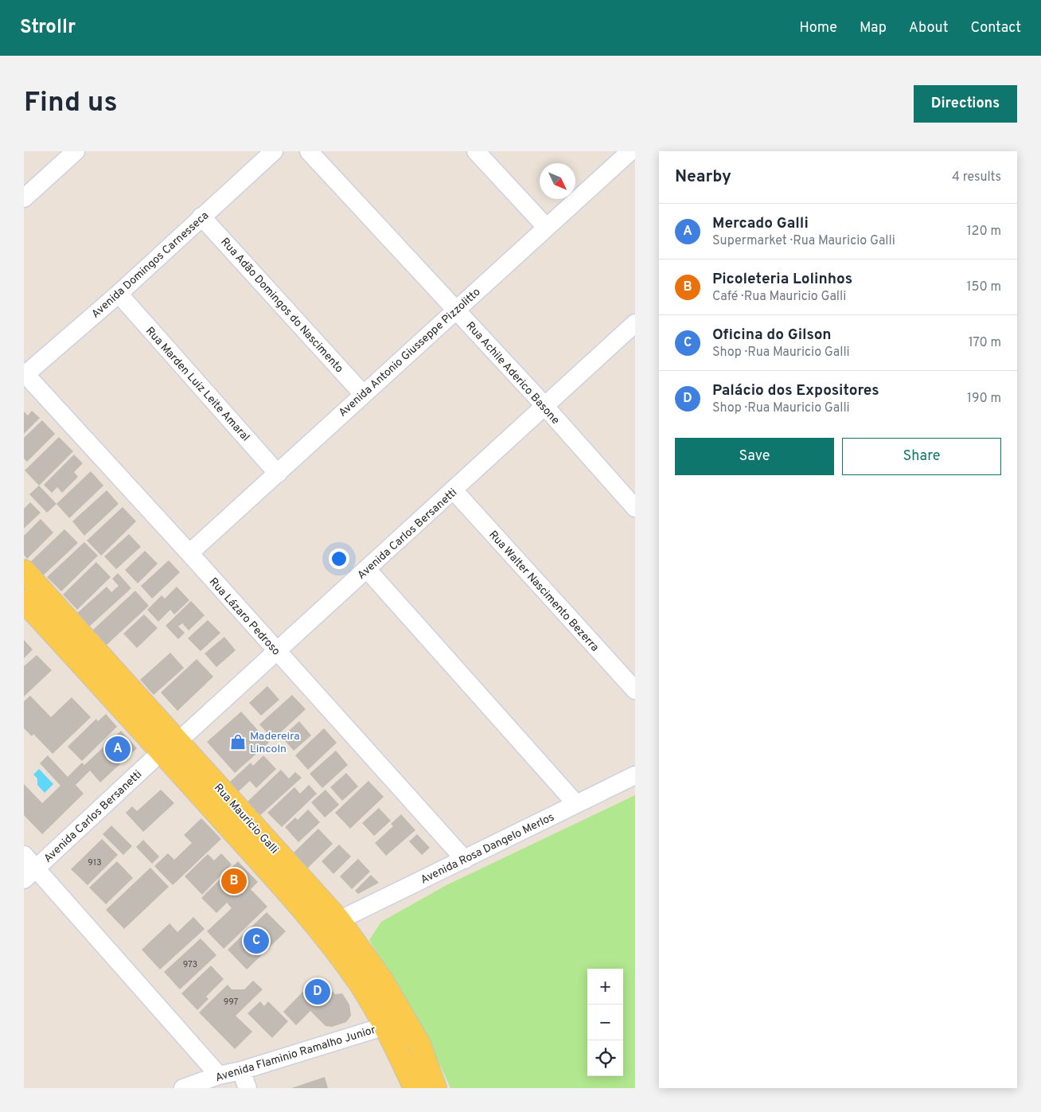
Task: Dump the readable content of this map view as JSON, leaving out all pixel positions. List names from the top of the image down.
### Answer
{
  "streets": {
    "main road": ["Rua Mauricio Galli"],
    "street": [
      "Avenida Domingos Carnesseca",
      "Rua Adão Domingos do Nascimento",
      "Avenida Antonio Giusseppe Pizzolitto",
      "Rua Achile Aderico Basone",
      "Rua Marden Luiz Leite Amaral",
      "Avenida Carlos Bersanetti",
      "Rua Walter Nascimento Bezerra",
      "Rua Lázaro Pedroso",
      "Avenida Rosa Dangelo Merlos",
      "Avenida Flaminio Ramalho Junior"
    ]
  },
  "crossings": [
    ["Avenida Domingos Carnesseca", "Rua Adão Domingos do Nascimento"],
    ["Avenida Domingos Carnesseca", "Rua Marden Luiz Leite Amaral"],
    ["Avenida Domingos Carnesseca", "Rua Lázaro Pedroso"],
    ["Rua Adão Domingos do Nascimento", "Avenida Antonio Giusseppe Pizzolitto"],
    ["Avenida Antonio Giusseppe Pizzolitto", "Rua Achile Aderico Basone"],
    ["Avenida Antonio Giusseppe Pizzolitto", "Rua Marden Luiz Leite Amaral"],
    ["Avenida Antonio Giusseppe Pizzolitto", "Rua Lázaro Pedroso"],
    ["Rua Achile Aderico Basone", "Avenida Carlos Bersanetti"],
    ["Avenida Carlos Bersanetti", "Rua Walter Nascimento Bezerra"],
    ["Avenida Carlos Bersanetti", "Rua Lázaro Pedroso"],
    ["Avenida Carlos Bersanetti", "Rua Mauricio Galli"],
    ["Rua Lázaro Pedroso", "Avenida Rosa Dangelo Merlos"],
    ["Rua Mauricio Galli", "Avenida Rosa Dangelo Merlos"],
    ["Rua Mauricio Galli", "Avenida Flaminio Ramalho Junior"]
  ],
  "places": {
    "shop": ["Madereira Lincoln"]
  },
  "house_numbers": ["913", "973", "997"],
  "north": "bottom right",
  "page": {
    "header": "Strollr",
    "nav": [
      "Home",
      "Map",
      "About",
      "Contact"
    ],
    "buttons": [
      "Directions",
      ["Save", "Share"]
    ],
    "title": "Find us",
    "heading": ["Nearby", "4 results"],
    "list": [
      {
        "mark": "A",
        "name": "Mercado Galli",
        "note": "Supermarket · Rua Mauricio Galli",
        "value": "120 m"
      },
      {
        "mark": "B",
        "name": "Picoleteria Lolinhos",
        "note": "Café · Rua Mauricio Galli",
        "value": "150 m"
      },
      {
        "mark": "C",
        "name": "Oficina do Gilson",
        "note": "Shop · Rua Mauricio Galli",
        "value": "170 m"
      },
      {
        "mark": "D",
        "name": "Palácio dos Expositores",
        "note": "Shop · Rua Mauricio Galli",
        "value": "190 m"
      }
    ],
    "pins": [
      "A",
      "B",
      "C",
      "D"
    ],
    "map_buttons": ["+", "−"]
  }
}
